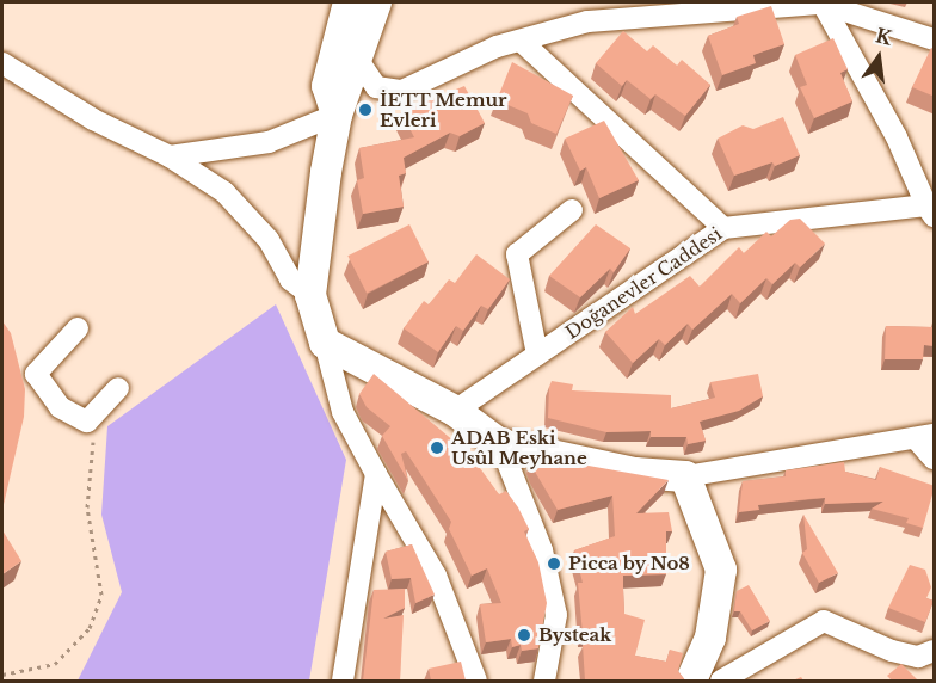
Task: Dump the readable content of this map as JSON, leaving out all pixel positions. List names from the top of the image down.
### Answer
{
  "streets": {
    "street": ["Doğanevler Caddesi"]
  },
  "places": [
    "İETT Memur Evleri",
    "ADAB Eski Usûl Meyhane",
    "Picca by No8",
    "Bysteak"
  ],
  "north": "top"
}
